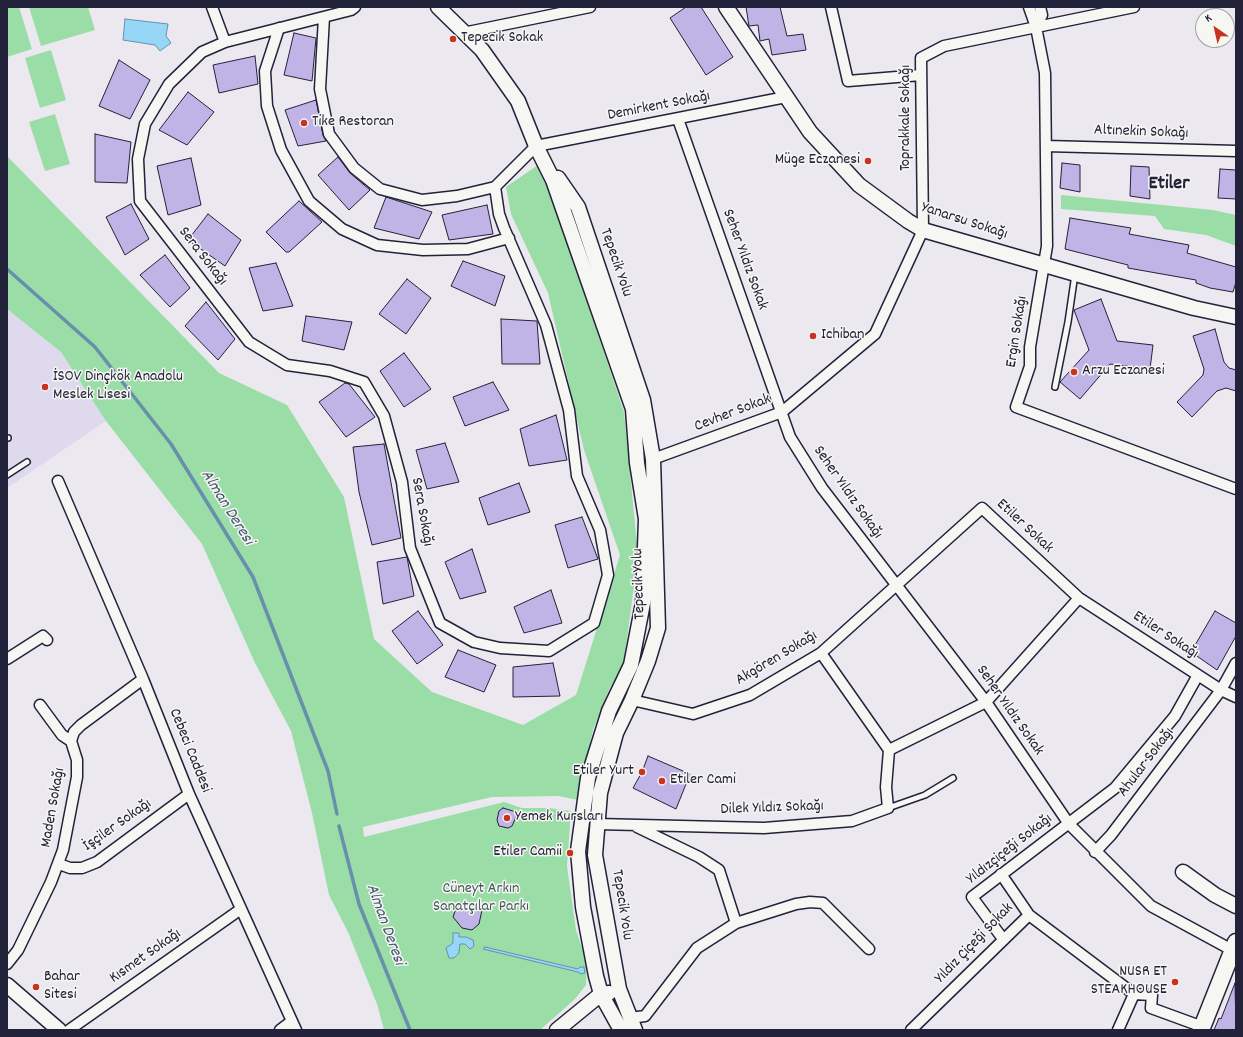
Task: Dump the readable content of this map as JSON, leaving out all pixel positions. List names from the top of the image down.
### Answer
{
  "streets": {
    "main road": ["Yanarsu Sokağı", "Tepecik Yolu"],
    "street": [
      "Demirkent Sokağı",
      "Toprakkale Sokağı",
      "Altınekin Sokağı",
      "Sera Sokağı",
      "Seher Yıldız Sokak",
      "Ergin Sokağı",
      "Cevher Sokak",
      "Seher Yıldız Sokağı",
      "Etiler Sokak",
      "Etiler Sokağı",
      "Akgören Sokağı",
      "Cebeci Caddesi",
      "Ahular Sokağı",
      "Maden Sokağı",
      "Dilek Yıldız Sokağı",
      "İşçiler Sokağı",
      "Yıldızçiçeği Sokağı",
      "Yıldız Çiçeği Sokak",
      "Kısmet Sokağı"
    ]
  },
  "crossings": [
    ["Demirkent Sokağı", "Yanarsu Sokağı"],
    ["Demirkent Sokağı", "Seher Yıldız Sokak"],
    ["Demirkent Sokağı", "Tepecik Yolu"],
    ["Toprakkale Sokağı", "Yanarsu Sokağı"],
    ["Toprakkale Sokağı", "Ergin Sokağı"],
    ["Toprakkale Sokağı", "Cevher Sokak"],
    ["Altınekin Sokağı", "Ergin Sokağı"],
    ["Yanarsu Sokağı", "Ergin Sokağı"],
    ["Yanarsu Sokağı", "Cevher Sokak"],
    ["Seher Yıldız Sokak", "Cevher Sokak"],
    ["Seher Yıldız Sokak", "Seher Yıldız Sokağı"],
    ["Seher Yıldız Sokak", "Etiler Sokak"],
    ["Seher Yıldız Sokak", "Akgören Sokağı"],
    ["Seher Yıldız Sokak", "Ahular Sokağı"],
    ["Seher Yıldız Sokak", "Yıldızçiçeği Sokağı"],
    ["Tepecik Yolu", "Cevher Sokak"],
    ["Tepecik Yolu", "Akgören Sokağı"],
    ["Tepecik Yolu", "Dilek Yıldız Sokağı"],
    ["Cevher Sokak", "Seher Yıldız Sokağı"],
    ["Seher Yıldız Sokağı", "Etiler Sokak"],
    ["Seher Yıldız Sokağı", "Akgören Sokağı"],
    ["Etiler Sokak", "Etiler Sokağı"],
    ["Etiler Sokak", "Akgören Sokağı"],
    ["Etiler Sokağı", "Ahular Sokağı"],
    ["Cebeci Caddesi", "İşçiler Sokağı"],
    ["Cebeci Caddesi", "Kısmet Sokağı"],
    ["Ahular Sokağı", "Yıldızçiçeği Sokağı"],
    ["Maden Sokağı", "İşçiler Sokağı"],
    ["Yıldızçiçeği Sokağı", "Yıldız Çiçeği Sokak"]
  ],
  "districts": ["Etiler"],
  "water": ["Alman Deresi"],
  "parks": ["Cüneyt Arkın Sanatçılar Parkı"],
  "places": [
    "Tepecik Sokak",
    "Tike Restoran",
    "Müge Eczanesi",
    "Ichiban",
    "Arzu Eczanesi",
    "İSOV Dinçkök Anadolu Meslek Lisesi",
    "Etiler Yurt",
    "Etiler Cami",
    "Yemek Kursları",
    "Etiler Camii",
    "NUSR ET STEAKHOUSE",
    "Bahar Sitesi"
  ],
  "north": "top left"
}
